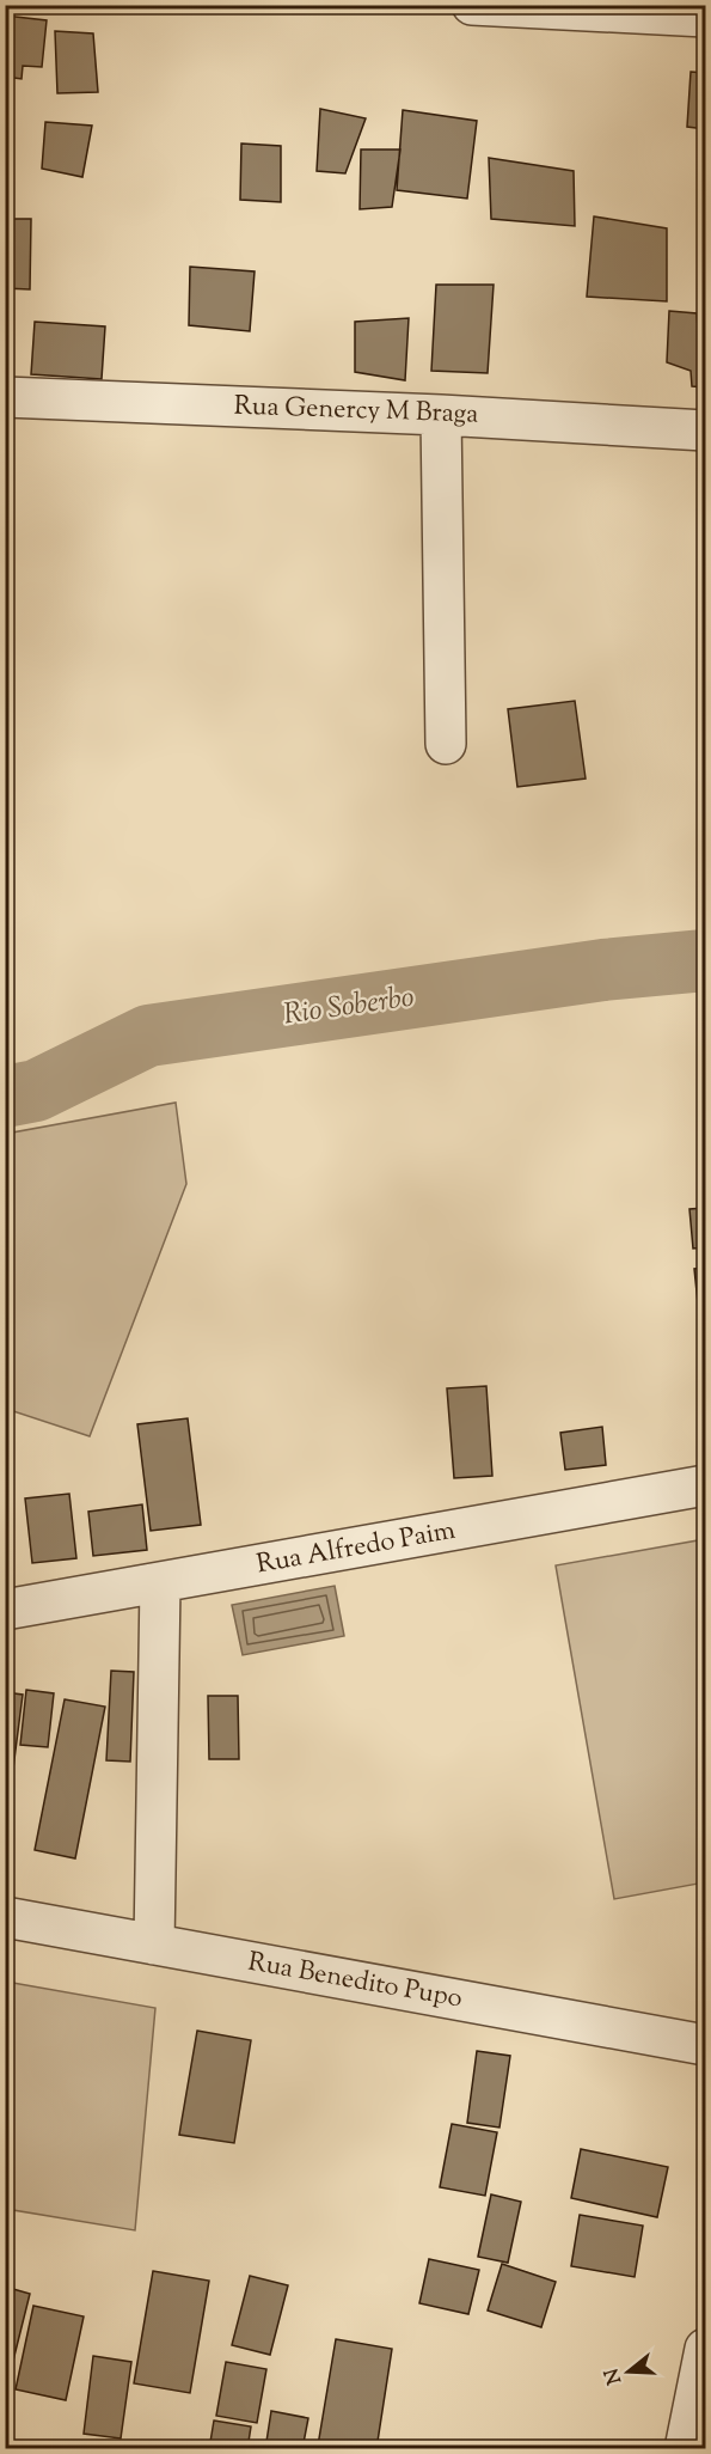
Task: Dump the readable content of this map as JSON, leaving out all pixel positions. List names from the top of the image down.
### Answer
{
  "streets": {
    "street": ["Rua Genercy M Braga", "Rua Alfredo Paim", "Rua Benedito Pupo"]
  },
  "water": ["Rio Soberbo"],
  "north": "left"
}
